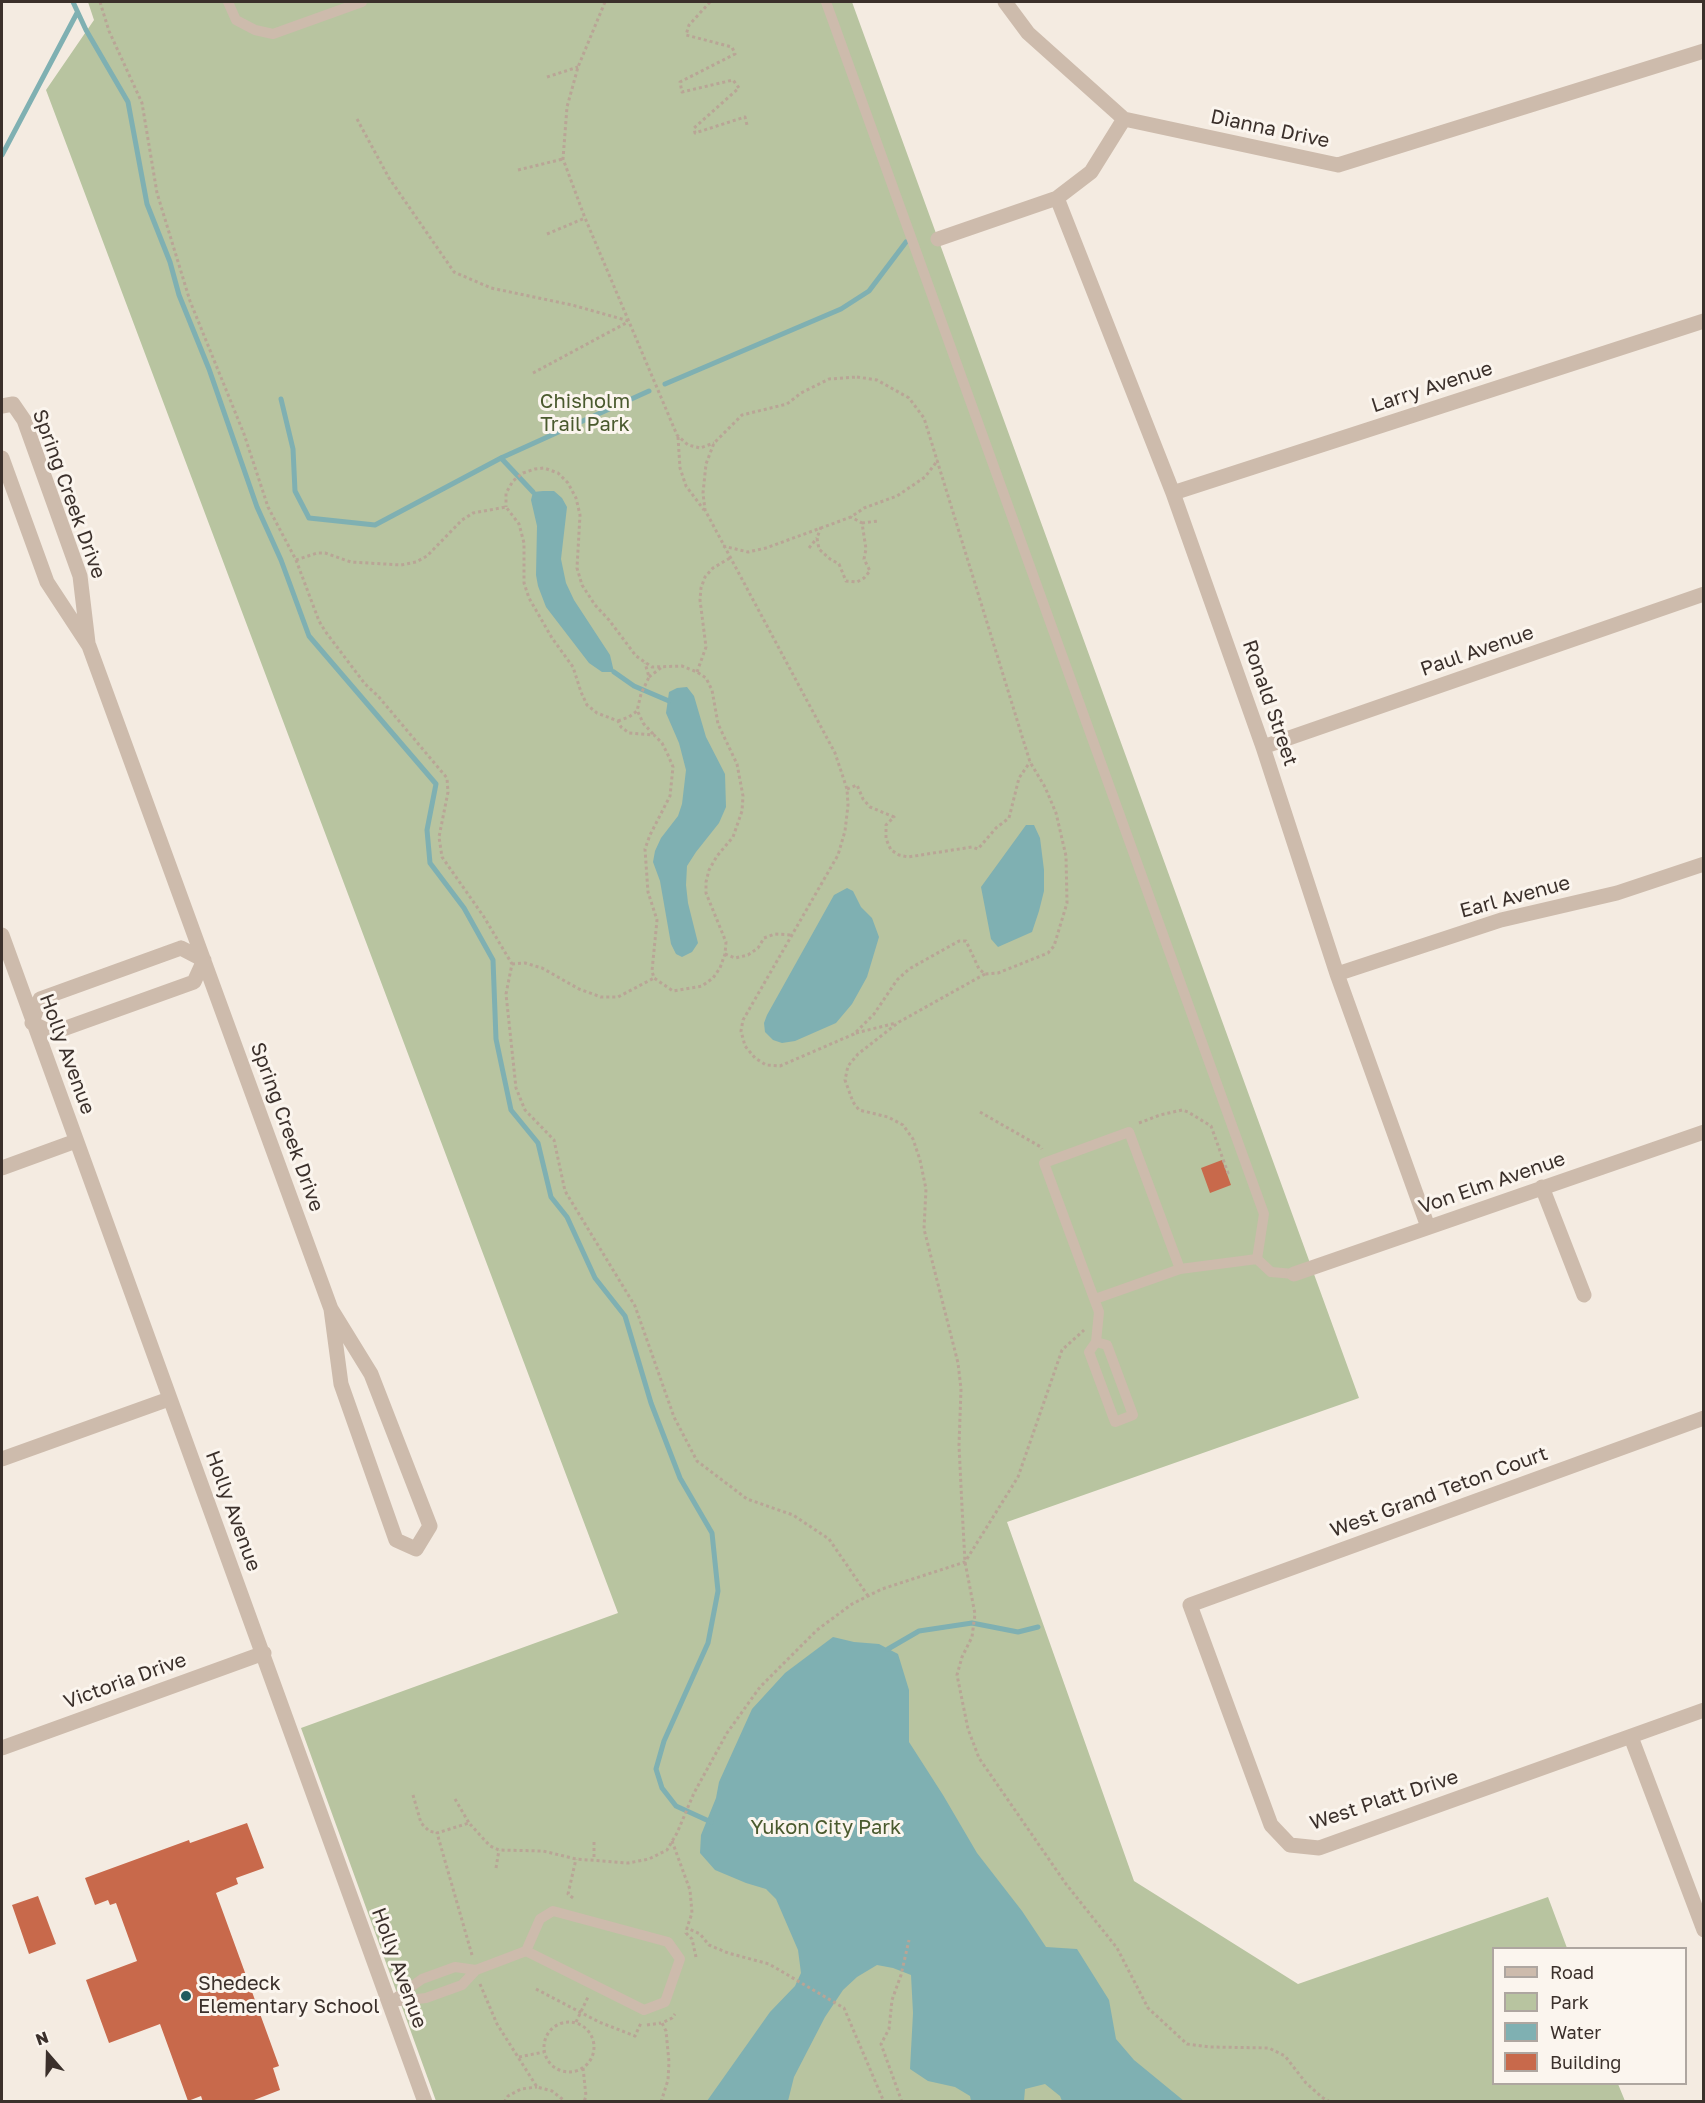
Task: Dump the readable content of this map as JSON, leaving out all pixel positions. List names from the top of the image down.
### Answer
{
  "streets": {
    "street": [
      "Dianna Drive",
      "Larry Avenue",
      "Spring Creek Drive",
      "Paul Avenue",
      "Ronald Street",
      "Earl Avenue",
      "Holly Avenue",
      "Von Elm Avenue",
      "West Grand Teton Court",
      "Victoria Drive",
      "West Platt Drive"
    ]
  },
  "crossings": [
    ["Larry Avenue", "Ronald Street"],
    ["Paul Avenue", "Ronald Street"],
    ["Ronald Street", "Earl Avenue"],
    ["Ronald Street", "Von Elm Avenue"],
    ["Holly Avenue", "Victoria Drive"],
    ["West Grand Teton Court", "West Platt Drive"]
  ],
  "parks": ["Chisholm Trail Park", "Yukon City Park"],
  "places": ["Shedeck Elementary School"],
  "legend": [
    "Road",
    "Park",
    "Water",
    "Building"
  ],
  "north": "top"
}
